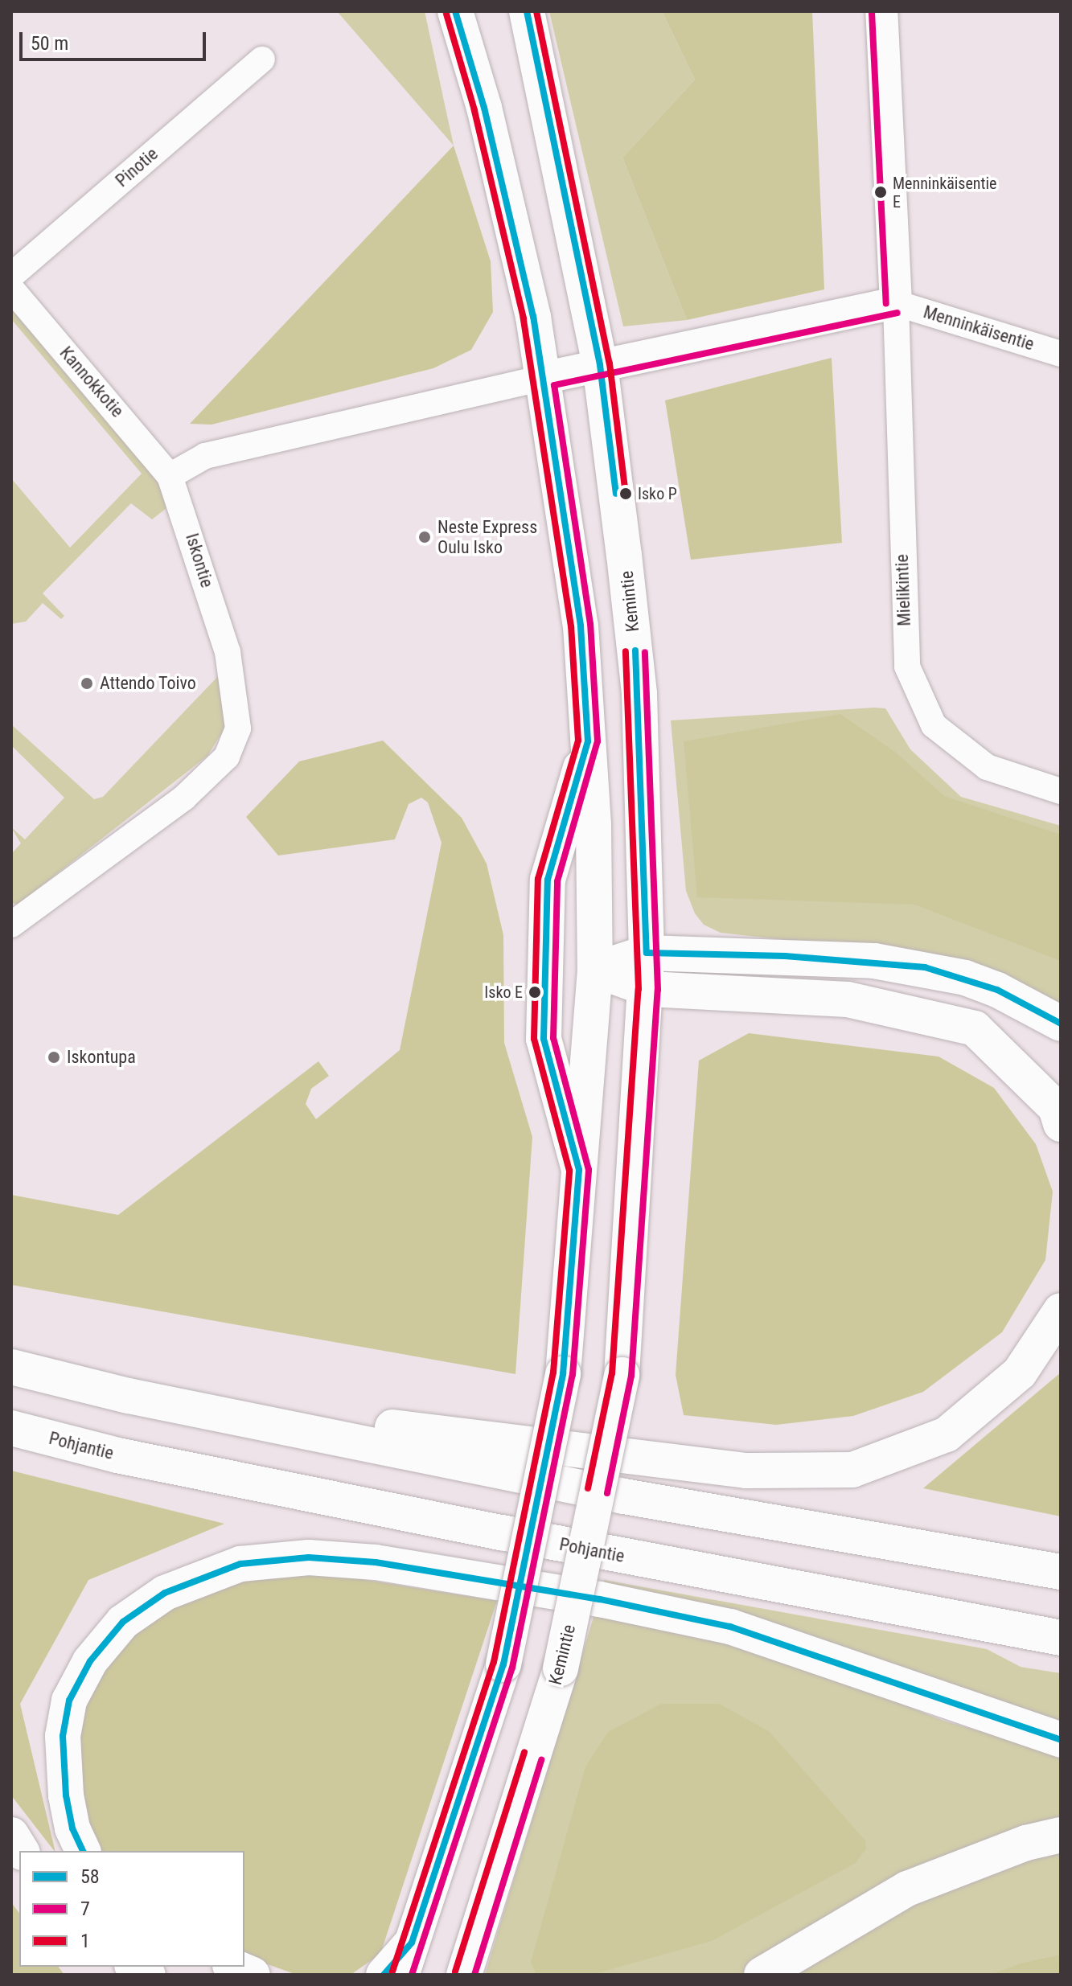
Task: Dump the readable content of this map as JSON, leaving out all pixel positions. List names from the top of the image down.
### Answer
{
  "streets": {
    "main road": ["Kemintie", "Pohjantie"],
    "street": [
      "Pinotie",
      "Menninkäisentie",
      "Kannokkotie",
      "Iskontie",
      "Mielikintie"
    ]
  },
  "crossings": [
    ["Menninkäisentie", "Mielikintie"],
    ["Kannokkotie", "Iskontie"]
  ],
  "places": [
    "Menninkäisentie E",
    "Isko P",
    "Neste Express Oulu Isko",
    "Attendo Toivo",
    "Isko E",
    "Iskontupa"
  ],
  "lines": ["transit line 58", "transit line 1", "transit line 7"],
  "legend": ["58", "7", "1"],
  "scale_bar": "50 m"
}
